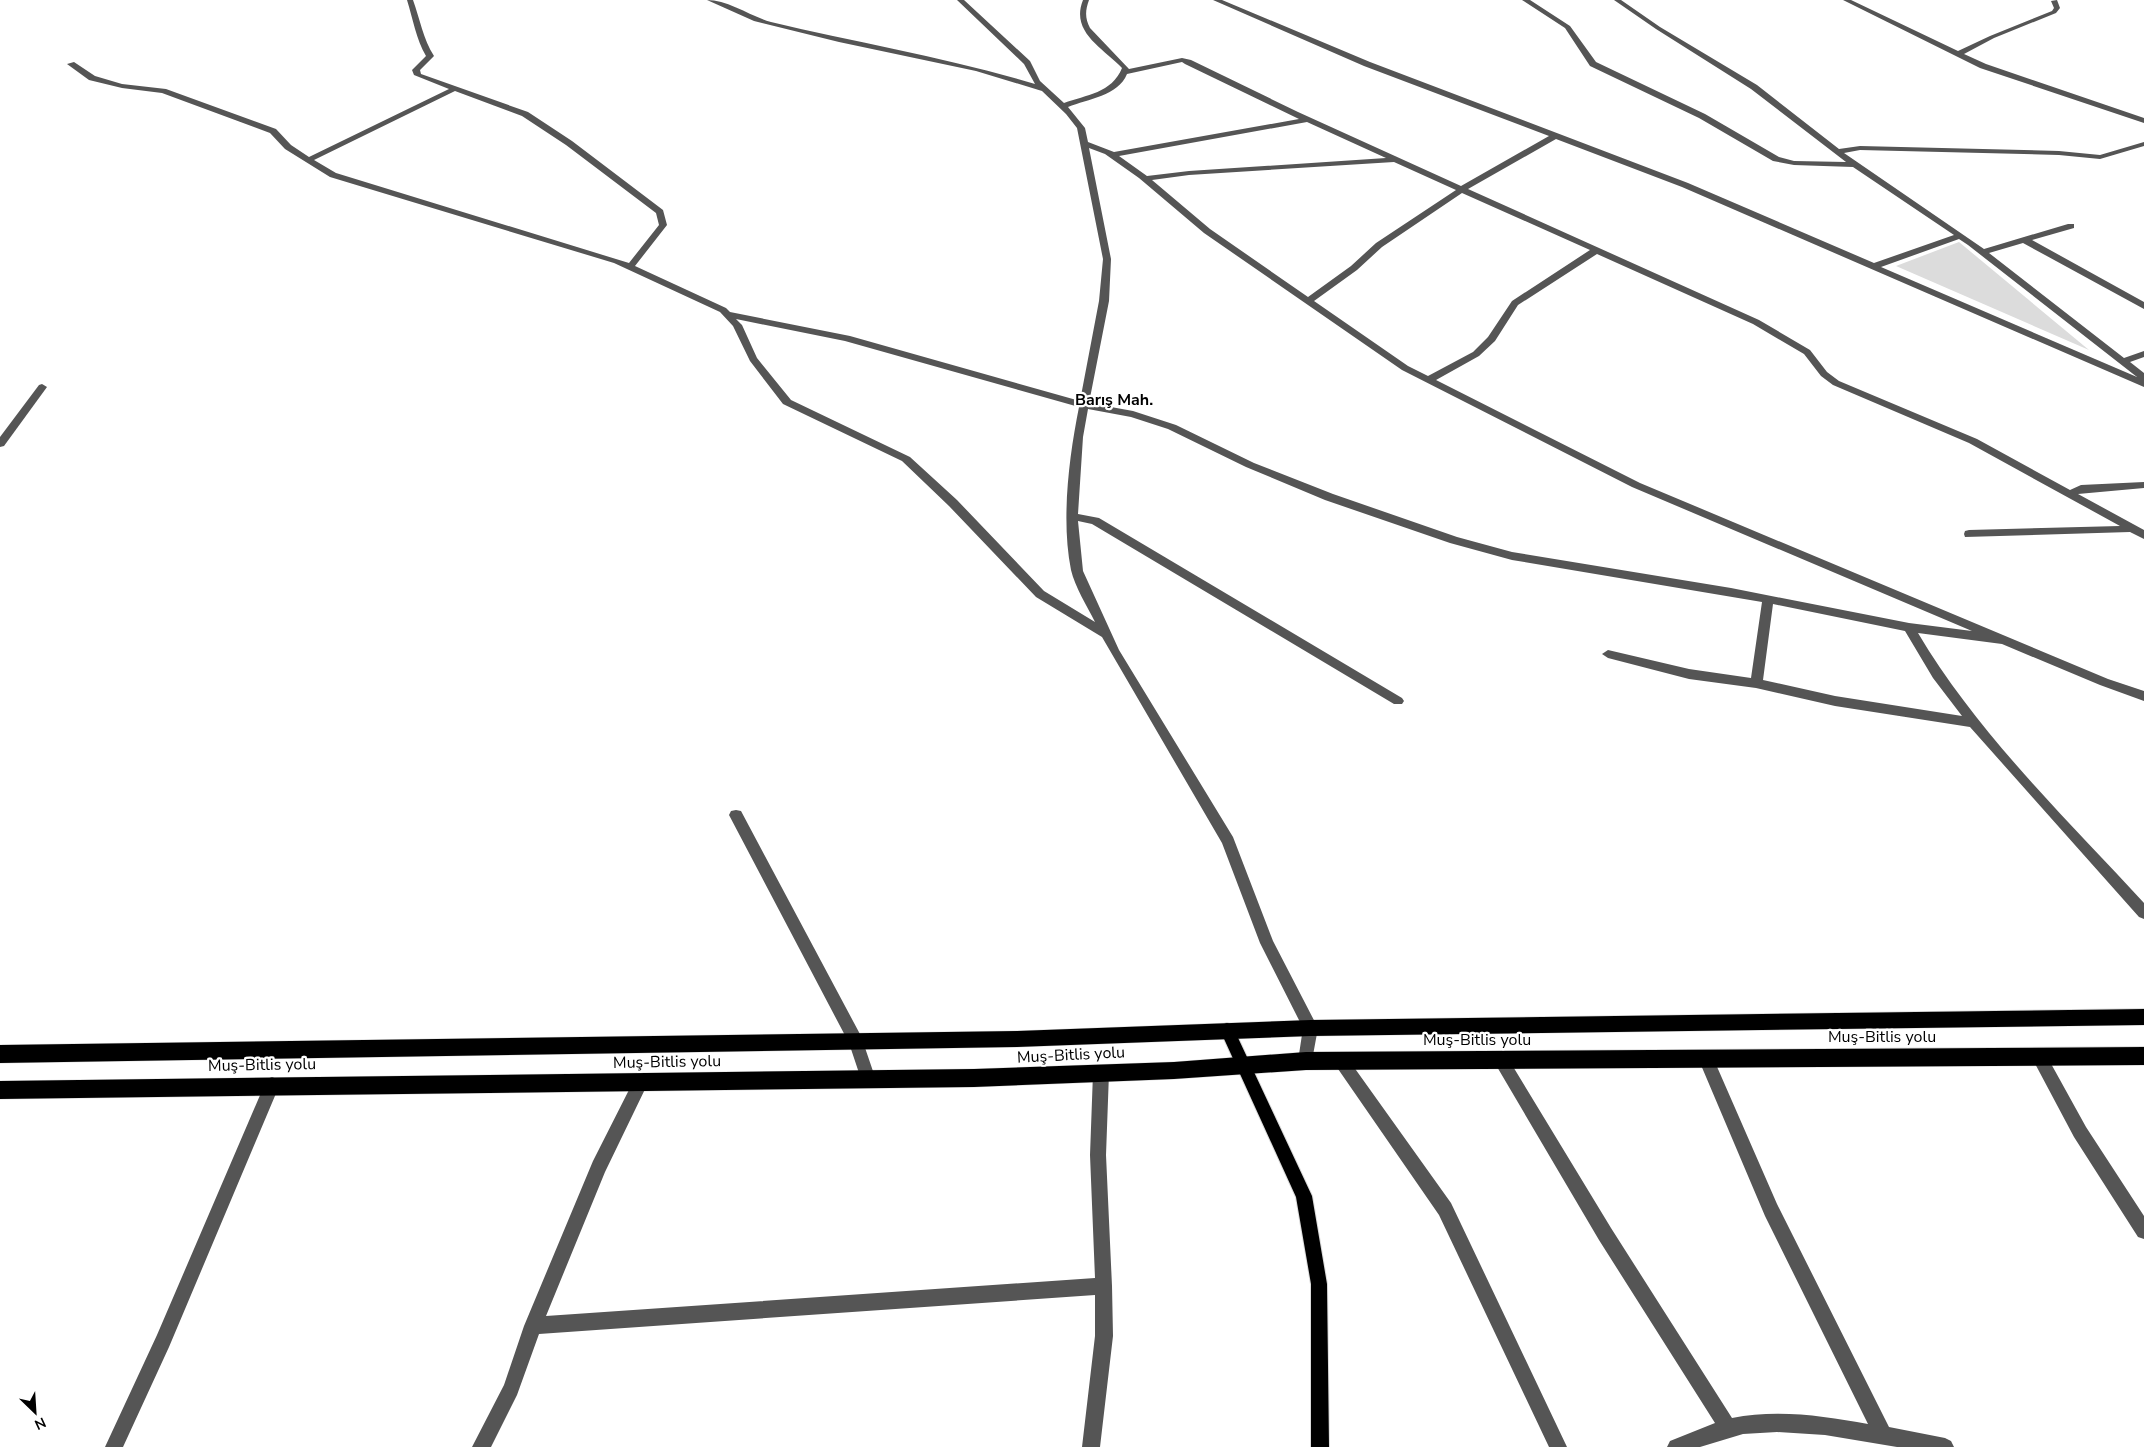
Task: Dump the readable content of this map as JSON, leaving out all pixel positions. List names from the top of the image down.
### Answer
{
  "streets": {
    "highway": ["Muş-Bitlis yolu"]
  },
  "districts": ["Barış Mah."],
  "north": "bottom right"
}
